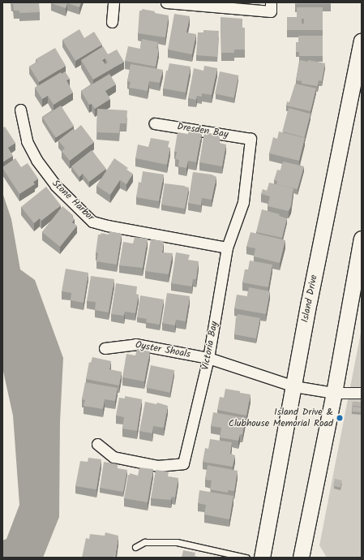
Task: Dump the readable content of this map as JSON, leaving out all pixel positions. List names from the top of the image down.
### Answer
{
  "streets": {
    "main road": ["Island Drive"],
    "street": [
      "Dresden Bay",
      "Stone Harbor",
      "Victoria Bay",
      "Oyster Shoals"
    ]
  },
  "crossings": [
    ["Dresden Bay", "Victoria Bay"],
    ["Stone Harbor", "Victoria Bay"],
    ["Island Drive", "Oyster Shoals"],
    ["Victoria Bay", "Oyster Shoals"]
  ],
  "places": ["Island Drive & Clubhouse Memorial Road"]
}
